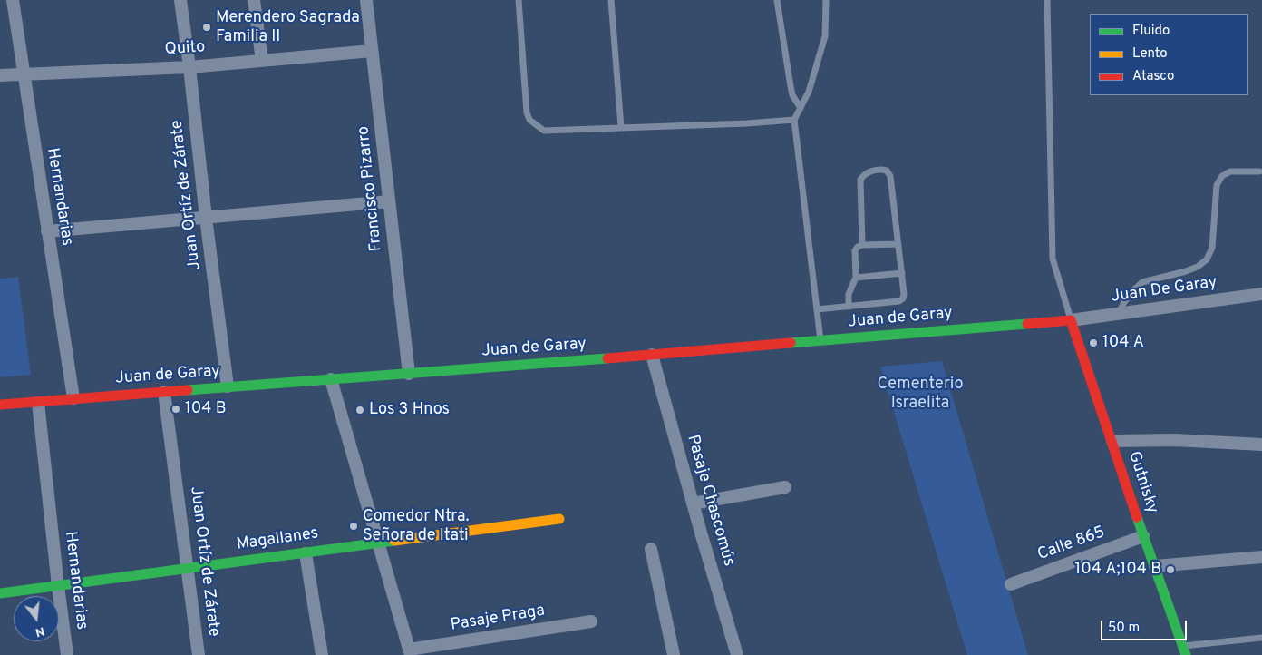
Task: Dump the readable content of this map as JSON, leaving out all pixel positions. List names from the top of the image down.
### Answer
{
  "streets": {
    "street": [
      "Quito",
      "Francisco Pizarro",
      "Juan Ortíz de Zárate",
      "Hernandarias",
      "Juan De Garay",
      "Juan de Garay",
      "Gutnisky",
      "Pasaje Chascomús",
      "Magallanes",
      "Calle 865",
      "Pasaje Praga"
    ]
  },
  "crossings": [
    ["Quito", "Francisco Pizarro"],
    ["Quito", "Juan Ortíz de Zárate"],
    ["Quito", "Hernandarias"],
    ["Francisco Pizarro", "Juan de Garay"],
    ["Juan Ortíz de Zárate", "Juan de Garay"],
    ["Juan Ortíz de Zárate", "Magallanes"],
    ["Hernandarias", "Juan de Garay"],
    ["Hernandarias", "Magallanes"],
    ["Juan De Garay", "Juan de Garay"],
    ["Juan De Garay", "Gutnisky"],
    ["Juan de Garay", "Gutnisky"],
    ["Juan de Garay", "Pasaje Chascomús"],
    ["Gutnisky", "Calle 865"]
  ],
  "parks": ["Cementerio Israelita"],
  "places": [
    "Merendero Sagrada Familia II",
    "104 A",
    "104 B",
    "Los 3 Hnos",
    "Comedor Ntra. Señora de Itati",
    "104 A;104 B"
  ],
  "legend": ["Fluido", "Lento", "Atasco"],
  "scale_bar": "50 m",
  "north": "bottom"
}
